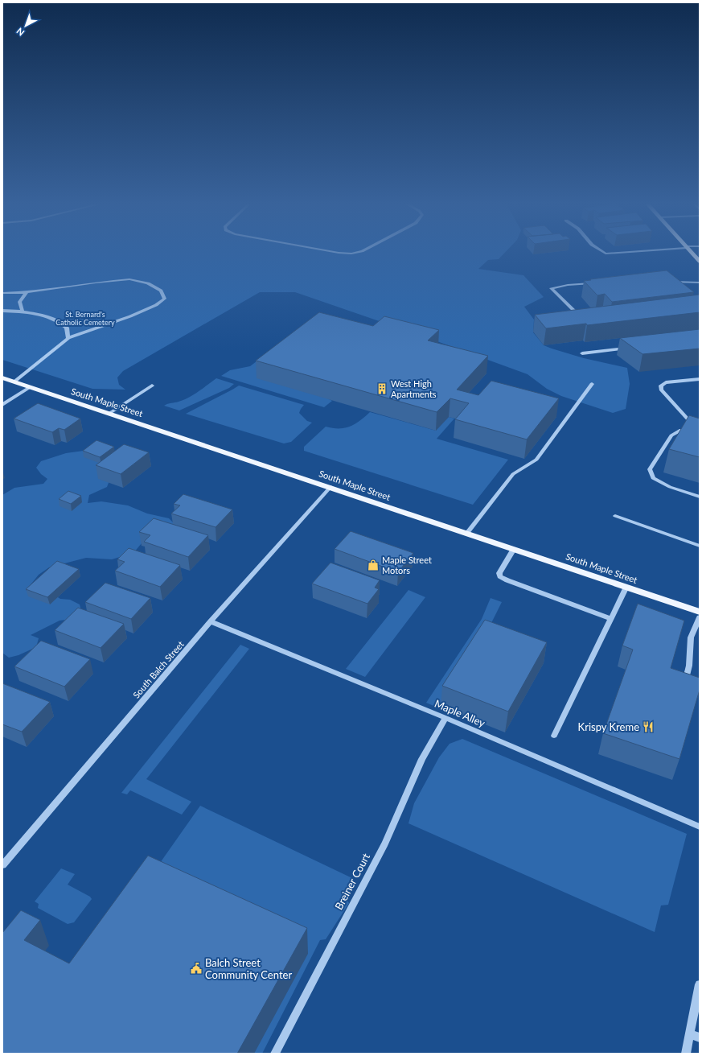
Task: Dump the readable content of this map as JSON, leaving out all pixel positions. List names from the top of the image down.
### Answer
{
  "streets": {
    "main road": ["South Maple Street"],
    "street": ["South Balch Street", "Maple Alley", "Breiner Court"]
  },
  "crossings": [
    ["South Maple Street", "South Balch Street"],
    ["South Balch Street", "Maple Alley"],
    ["Maple Alley", "Breiner Court"]
  ],
  "parks": ["St. Bernard's Catholic Cemetery"],
  "places": {
    "building": ["West High Apartments"],
    "shop": ["Maple Street Motors"],
    "restaurant": ["Krispy Kreme"],
    "public building": ["Balch Street Community Center"]
  },
  "north": "bottom left"
}
